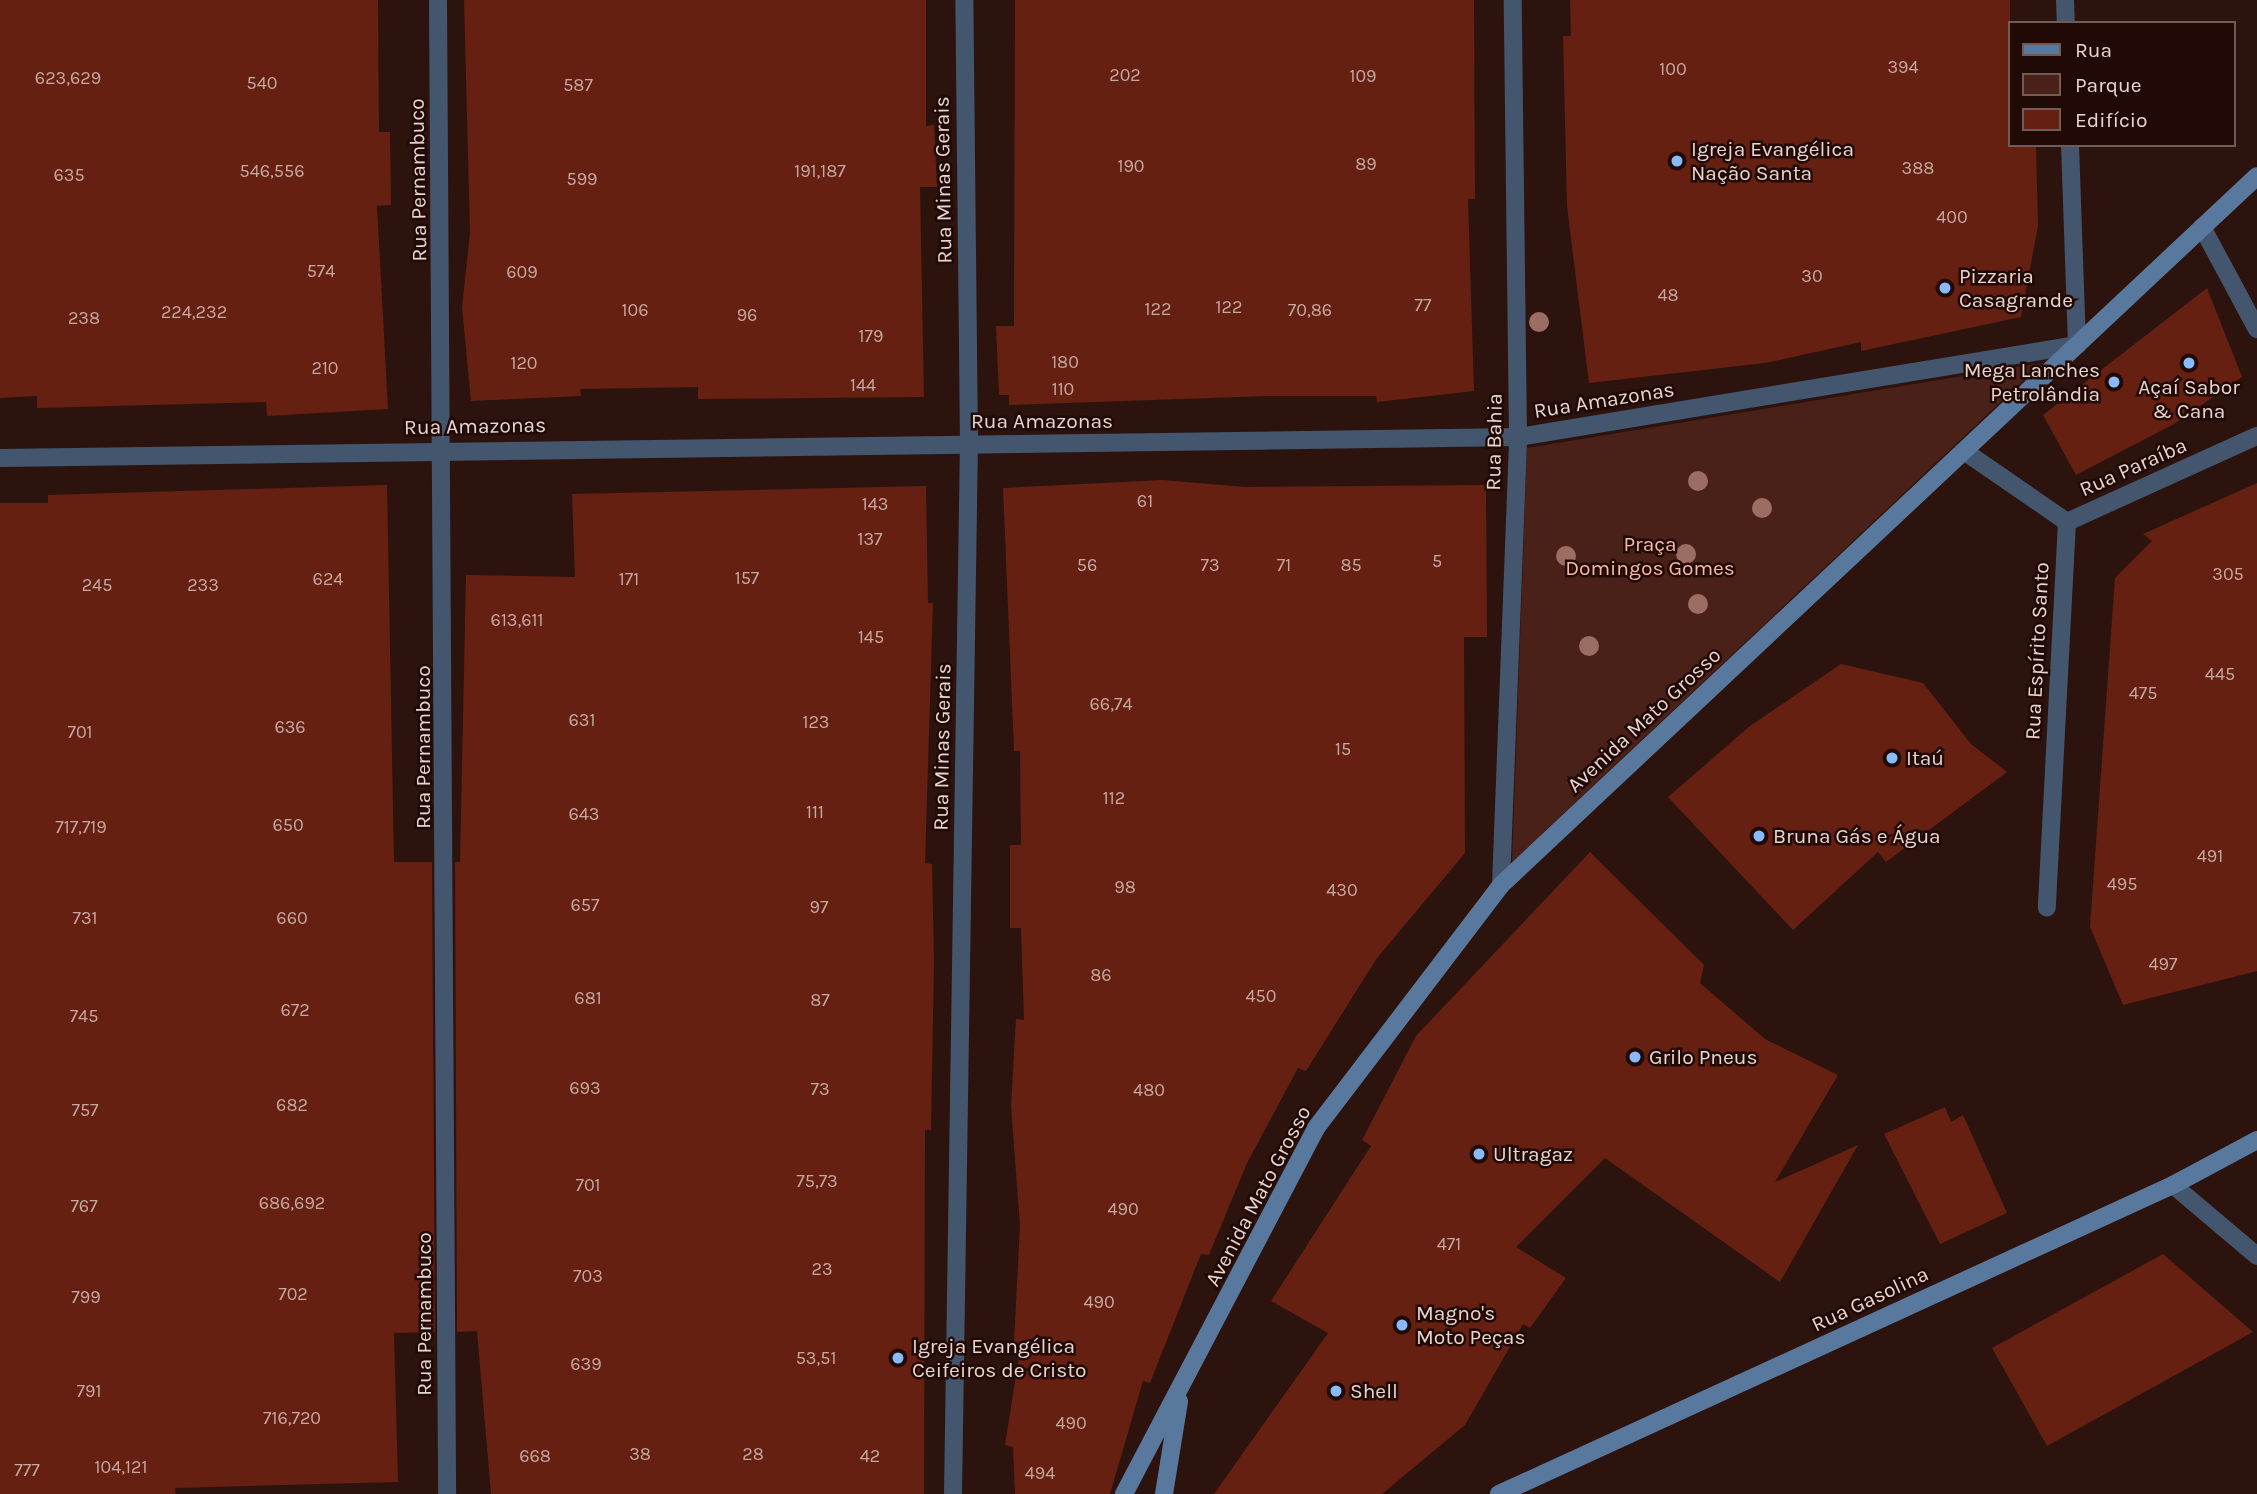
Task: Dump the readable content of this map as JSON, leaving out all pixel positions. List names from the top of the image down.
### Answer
{
  "streets": {
    "main road": ["Avenida Mato Grosso", "Rua Gasolina"],
    "street": [
      "Rua Pernambuco",
      "Rua Minas Gerais",
      "Rua Amazonas",
      "Rua Bahia",
      "Rua Paraíba",
      "Rua Espírito Santo"
    ]
  },
  "crossings": [
    ["Rua Pernambuco", "Rua Amazonas"],
    ["Rua Minas Gerais", "Rua Amazonas"],
    ["Rua Amazonas", "Rua Bahia"],
    ["Rua Amazonas", "Avenida Mato Grosso"],
    ["Rua Bahia", "Avenida Mato Grosso"],
    ["Rua Paraíba", "Rua Espírito Santo"]
  ],
  "parks": ["Praça Domingos Gomes"],
  "places": [
    "Igreja Evangélica Nação Santa",
    "Pizzaria Casagrande",
    "Açaí Sabor & Cana",
    "Mega Lanches Petrolândia",
    "Itaú",
    "Bruna Gás e Água",
    "Grilo Pneus",
    "Ultragaz",
    "Magno's Moto Peças",
    "Igreja Evangélica Ceifeiros de Cristo",
    "Shell"
  ],
  "house_numbers": [
    "394",
    "100",
    "202",
    "109",
    "623,629",
    "540",
    "587",
    "89",
    "190",
    "388",
    "546,556",
    "191,187",
    "635",
    "599",
    "400",
    "574",
    "609",
    "30",
    "48",
    "77",
    "122",
    "122",
    "106",
    "70,86",
    "224,232",
    "96",
    "238",
    "179",
    "180",
    "120",
    "210",
    "144",
    "110",
    "61",
    "143",
    "137",
    "5",
    "56",
    "73",
    "71",
    "85",
    "305",
    "157",
    "624",
    "171",
    "245",
    "233",
    "613,611",
    "145",
    "445",
    "475",
    "66,74",
    "631",
    "123",
    "636",
    "701",
    "15",
    "112",
    "111",
    "643",
    "650",
    "717,719",
    "491",
    "495",
    "98",
    "430",
    "657",
    "97",
    "731",
    "660",
    "497",
    "86",
    "450",
    "681",
    "87",
    "672",
    "745",
    "693",
    "73",
    "480",
    "682",
    "757",
    "75,73",
    "701",
    "686,692",
    "767",
    "490",
    "471",
    "23",
    "703",
    "702",
    "799",
    "490",
    "53,51",
    "639",
    "791",
    "716,720",
    "490",
    "38",
    "28",
    "668",
    "42",
    "104,121",
    "777",
    "494"
  ],
  "legend": ["Rua", "Parque", "Edifício"]
}
